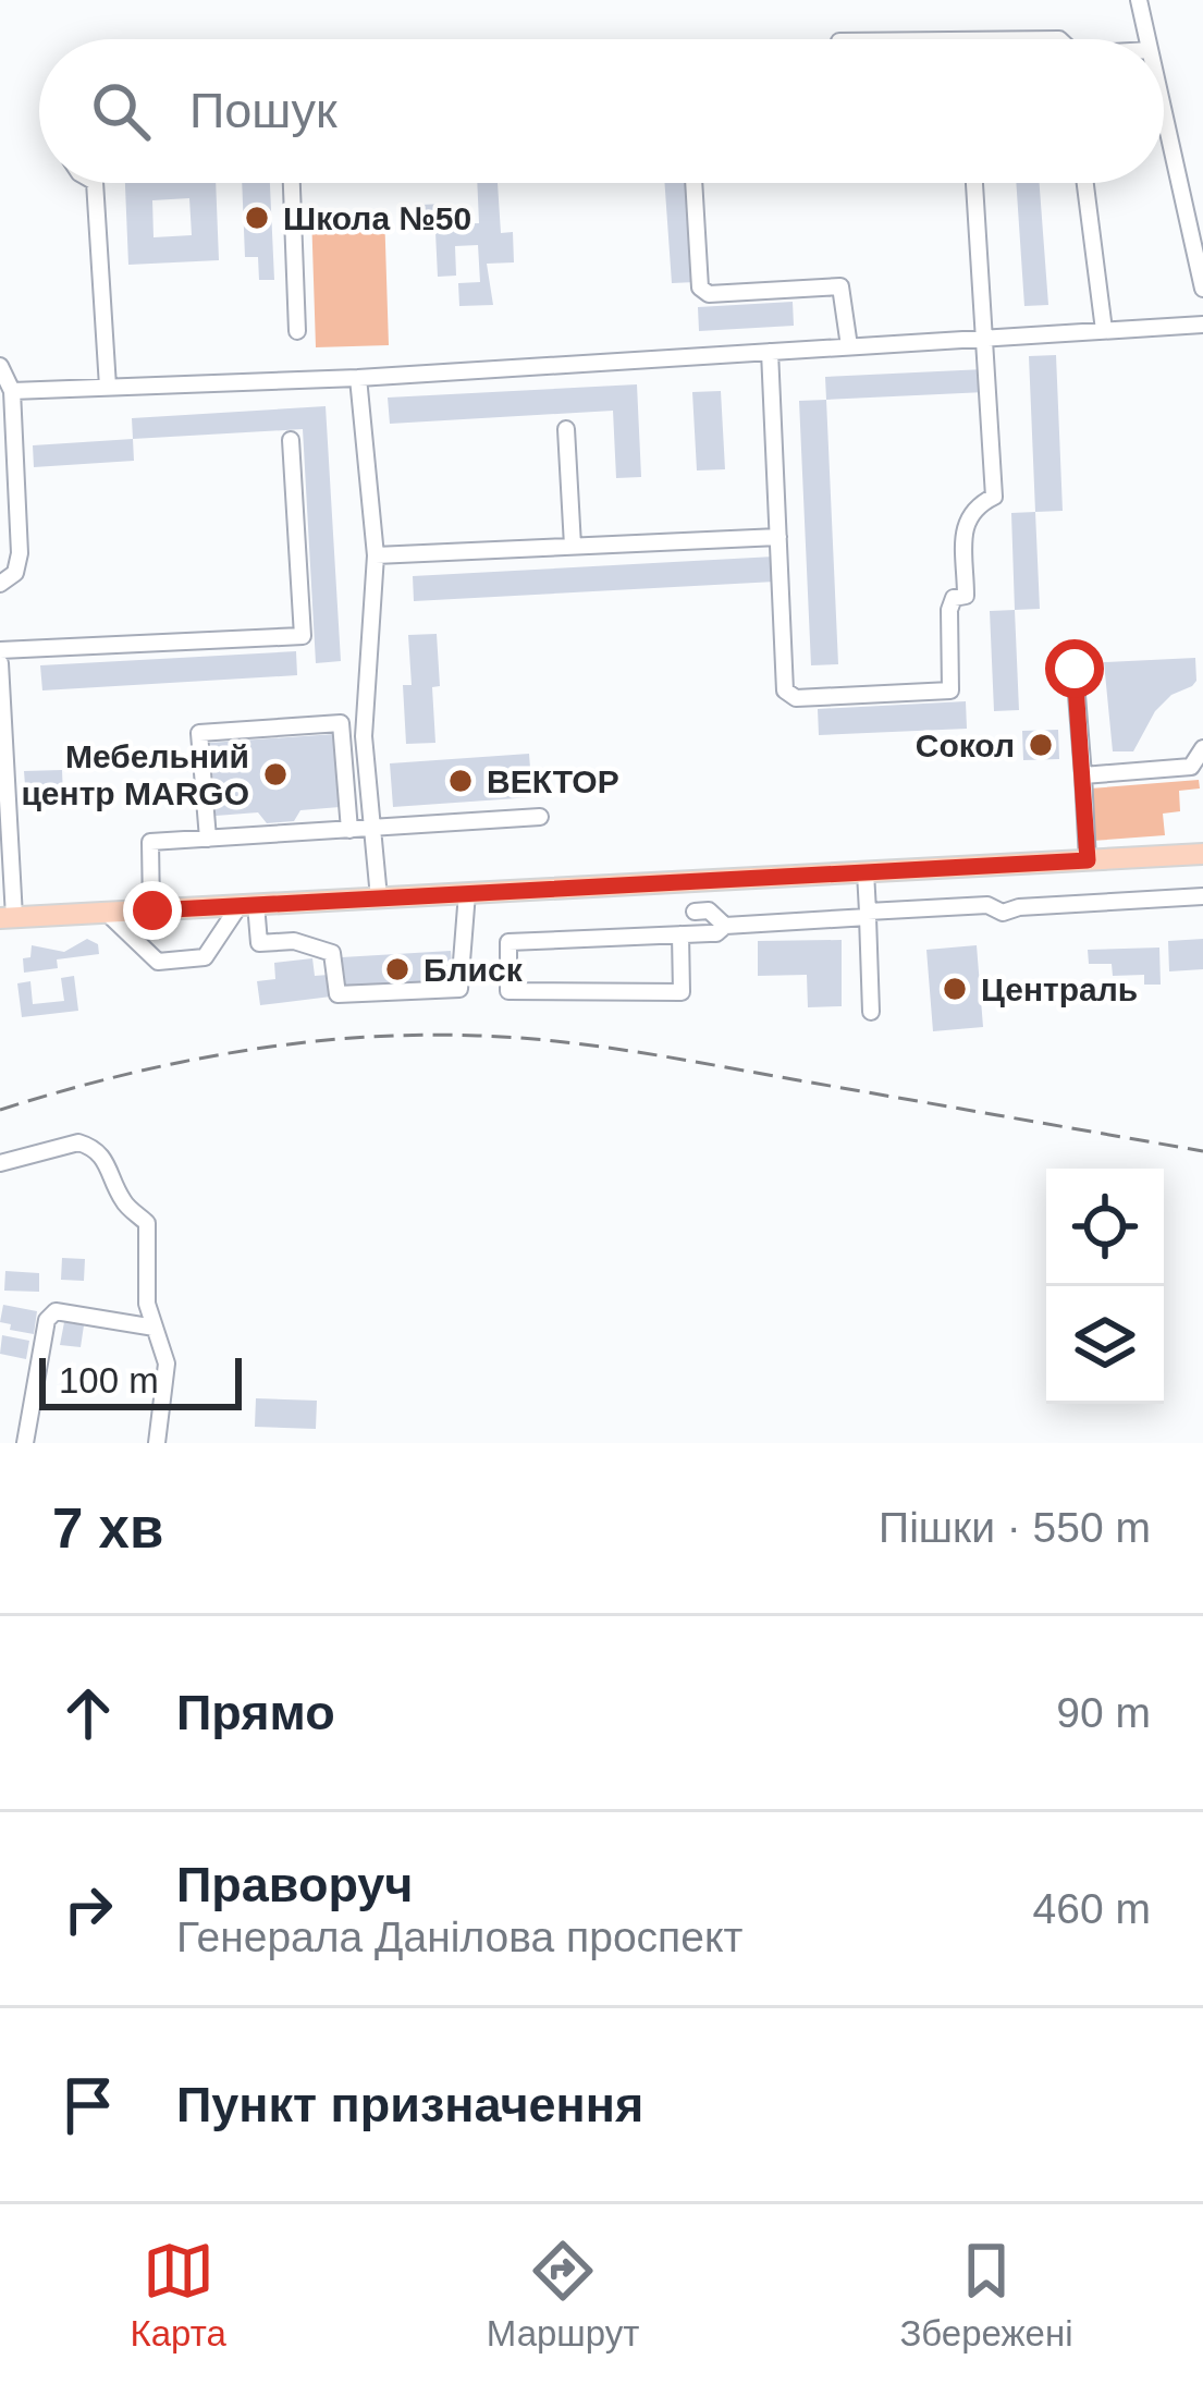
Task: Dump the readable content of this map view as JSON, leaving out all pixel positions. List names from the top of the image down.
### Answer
{
  "places": [
    "Школа №50",
    "Сокол",
    "Мебельний центр MARGO",
    "ВЕКТОР",
    "Блиск",
    "Централь"
  ],
  "scale_bar": "100 m",
  "page": {
    "search": "Пошук",
    "scale": "100 m",
    "heading": ["7 хв", "Пішки · 550 m"],
    "list": [
      ["Прямо", "90 m"],
      ["Праворуч", "Генерала Данілова проспект", "460 m"],
      "Пункт призначення"
    ],
    "nav": ["Карта", "Маршрут", "Збережені"]
  }
}
